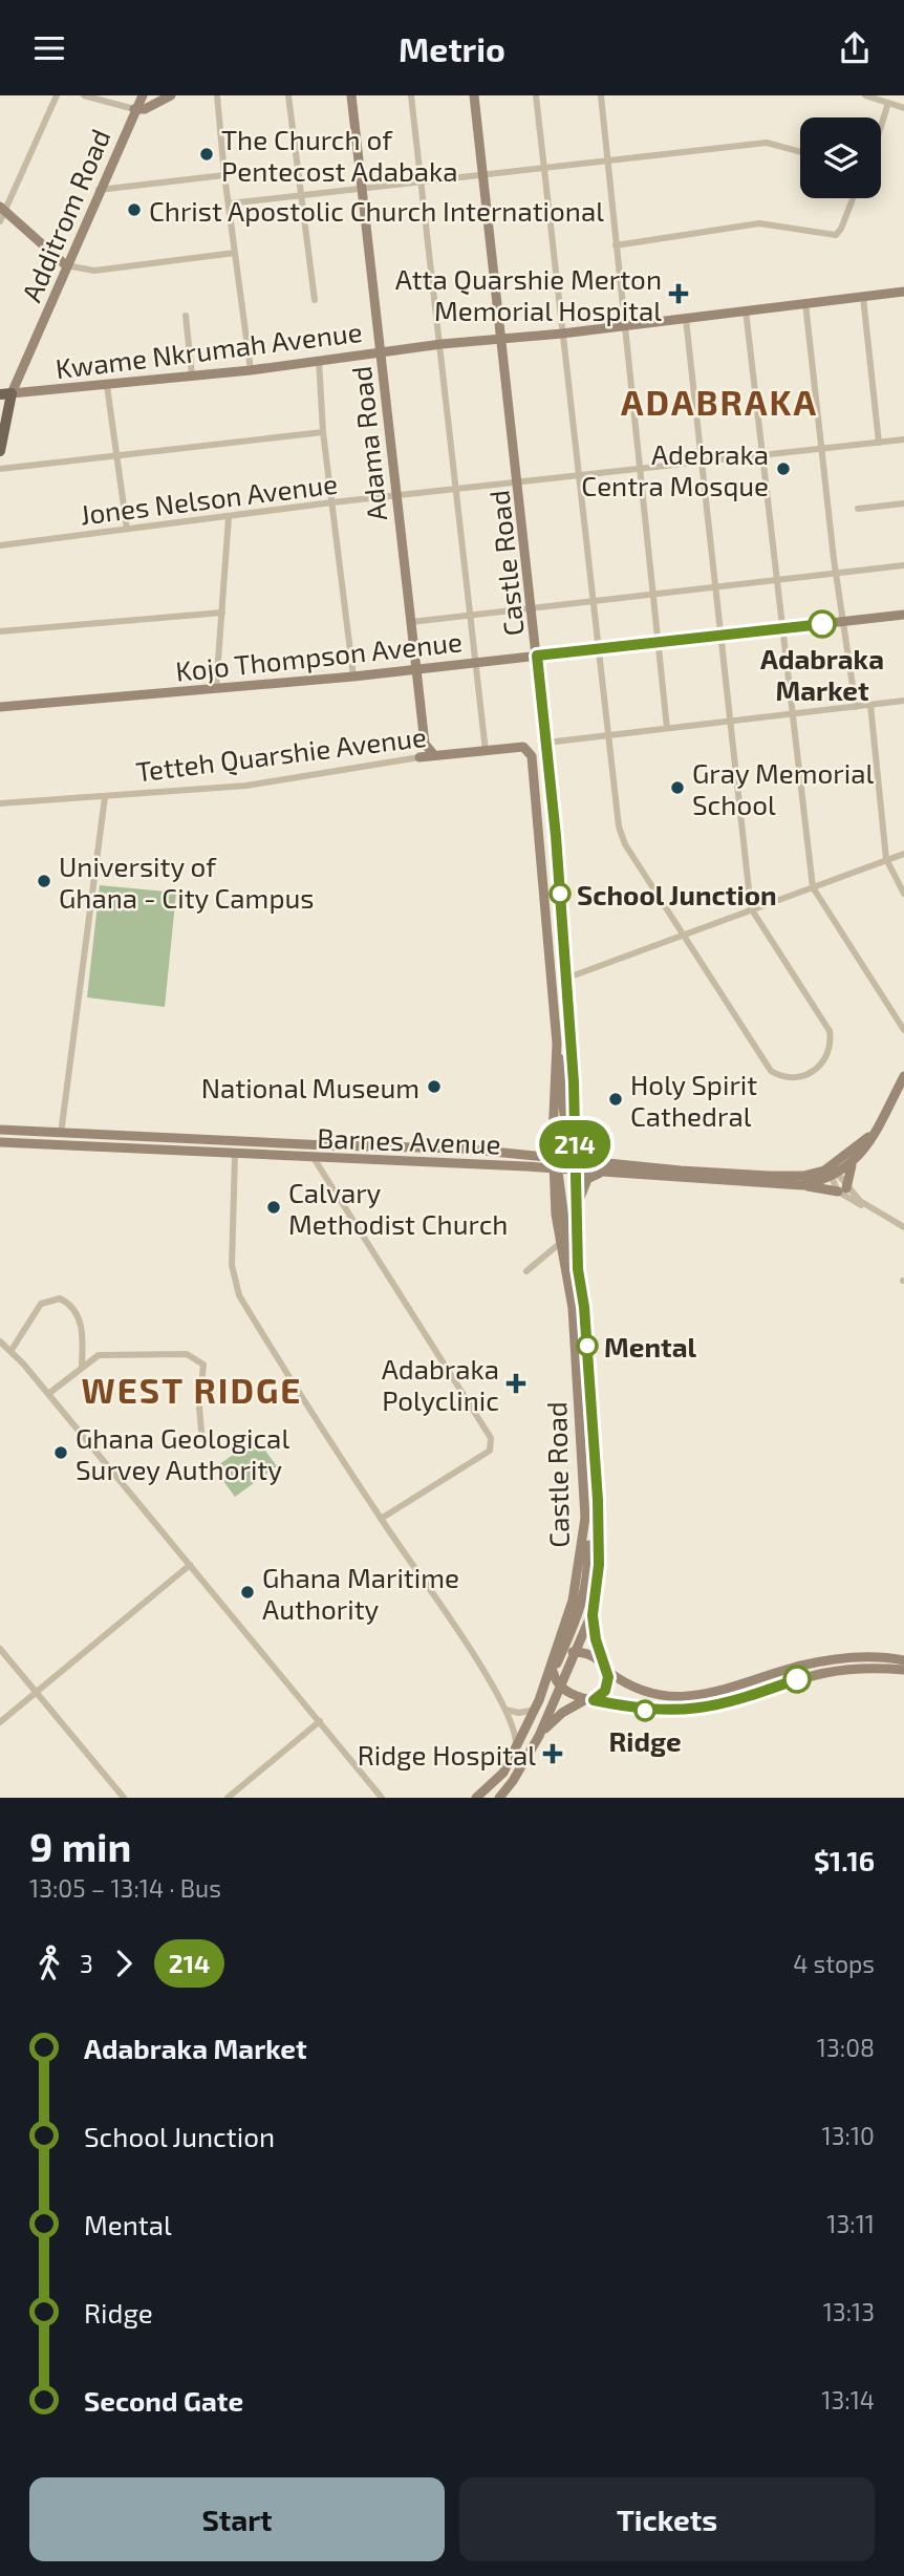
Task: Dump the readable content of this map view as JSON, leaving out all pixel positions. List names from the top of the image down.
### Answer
{
  "streets": {
    "main road": [
      "Additrom Road",
      "Kwame Nkrumah Avenue",
      "Adama Road",
      "Castle Road",
      "Kojo Thompson Avenue",
      "Tetteh Quarshie Avenue",
      "Barnes Avenue"
    ],
    "street": ["Jones Nelson Avenue"]
  },
  "crossings": [
    ["Additrom Road", "Kwame Nkrumah Avenue"],
    ["Kwame Nkrumah Avenue", "Adama Road"],
    ["Kwame Nkrumah Avenue", "Castle Road"],
    ["Adama Road", "Jones Nelson Avenue"],
    ["Adama Road", "Kojo Thompson Avenue"],
    ["Adama Road", "Tetteh Quarshie Avenue"],
    ["Jones Nelson Avenue", "Castle Road"],
    ["Castle Road", "Kojo Thompson Avenue"],
    ["Castle Road", "Tetteh Quarshie Avenue"],
    ["Castle Road", "Barnes Avenue"]
  ],
  "districts": ["ADABRAKA", "WEST RIDGE"],
  "places": {
    "other": [
      "The Church of Pentecost Adabaka",
      "Christ Apostolic Church International",
      "Adebraka Centra Mosque",
      "Adabraka Market",
      "Gray Memorial School",
      "University of Ghana - City Campus",
      "School Junction",
      "National Museum",
      "Holy Spirit Cathedral",
      "Calvary Methodist Church",
      "Mental",
      "Ghana Geological Survey Authority",
      "Ghana Maritime Authority",
      "Ridge"
    ],
    "health": ["Atta Quarshie Merton Memorial Hospital", "Adabraka Polyclinic", "Ridge Hospital"]
  },
  "lines": ["bus line 214"],
  "page": {
    "header": "Metrio",
    "on_map": "214",
    "heading": ["9 min", "13:05 – 13:14 · Bus", "$1.16"],
    "legs": ["3", "214", "4 stops"],
    "list": [
      {
        "name": "Adabraka Market",
        "value": "13:08"
      },
      {
        "name": "School Junction",
        "value": "13:10"
      },
      {
        "name": "Mental",
        "value": "13:11"
      },
      {
        "name": "Ridge",
        "value": "13:13"
      },
      {
        "name": "Second Gate",
        "value": "13:14"
      }
    ],
    "buttons": ["Start", "Tickets"]
  }
}
